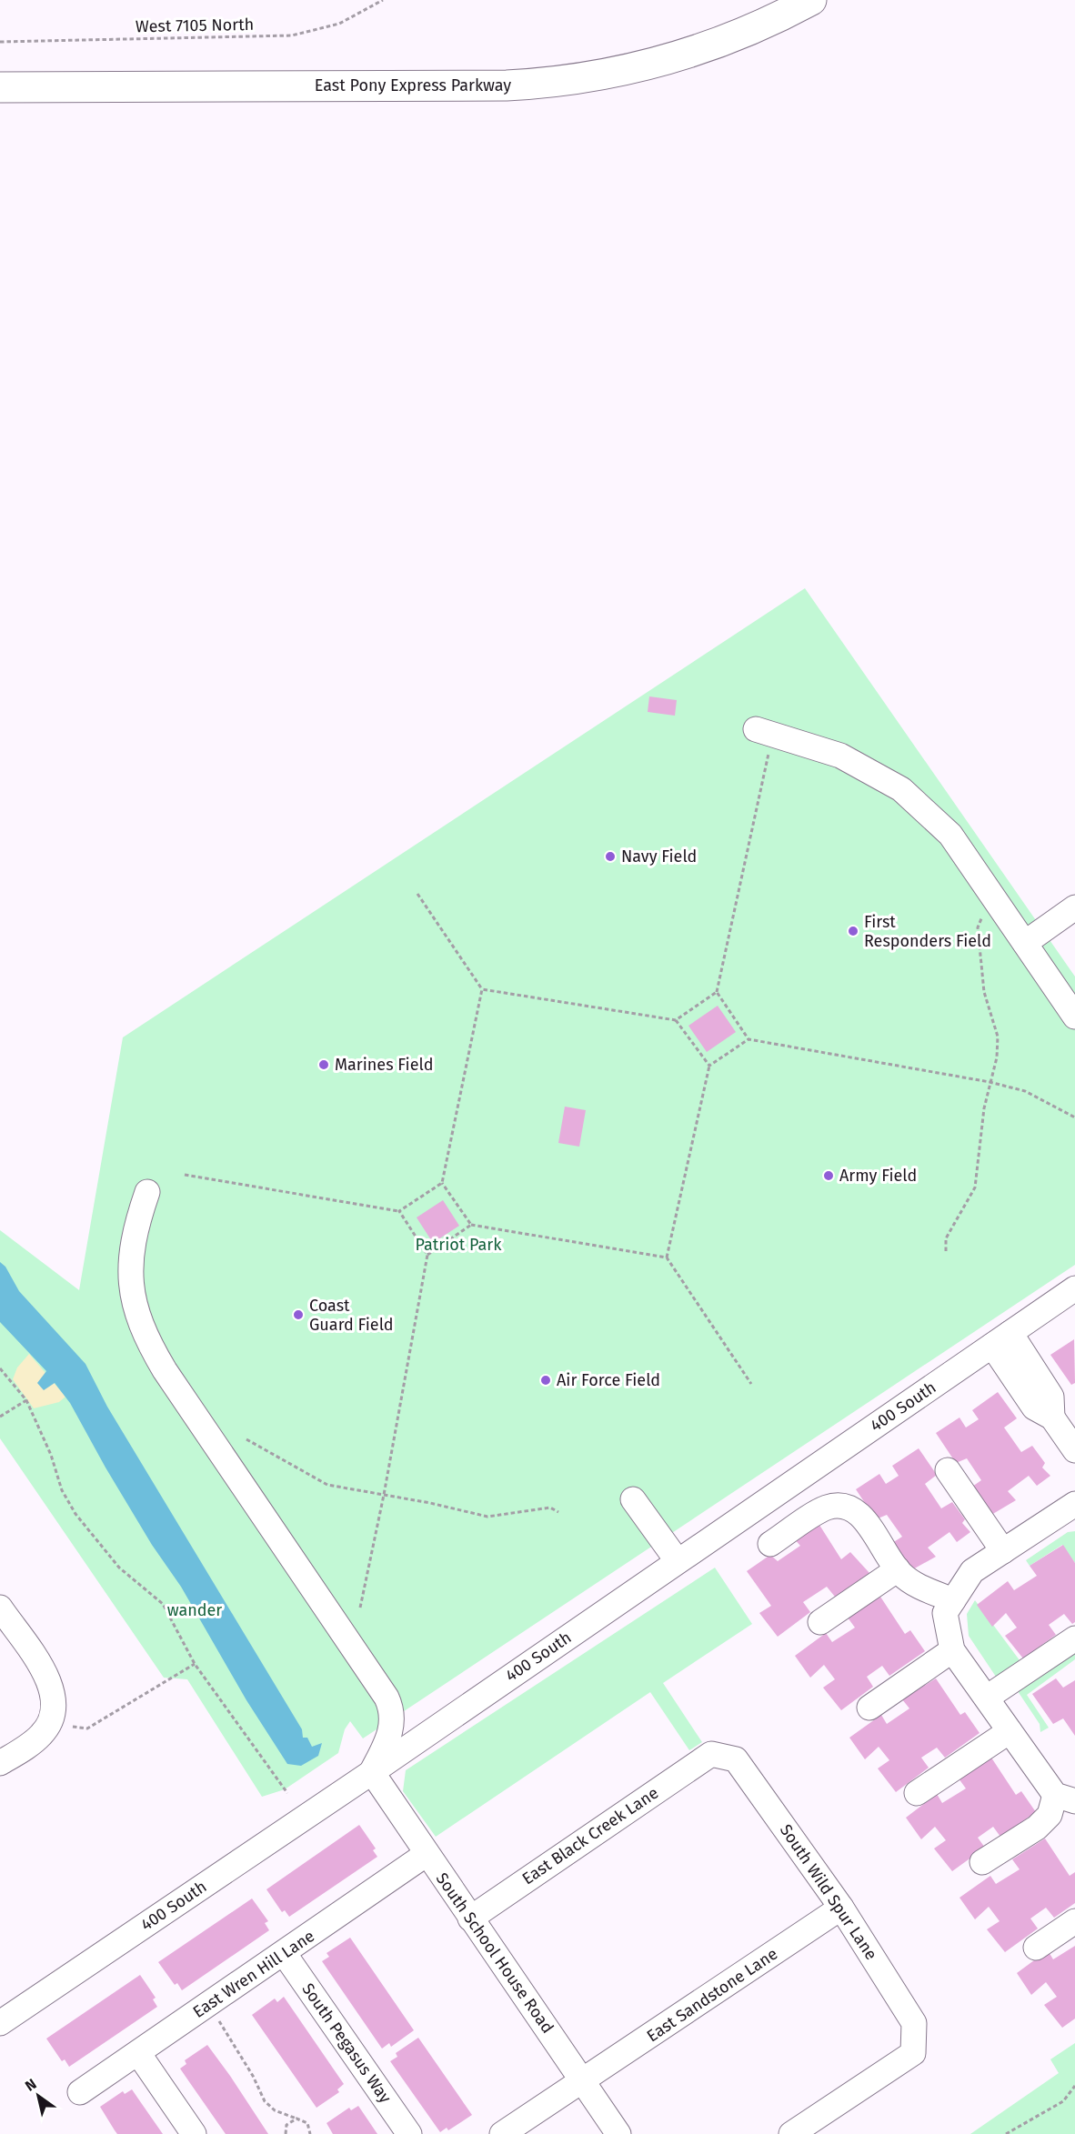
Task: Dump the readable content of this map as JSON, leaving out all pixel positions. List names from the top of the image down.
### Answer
{
  "streets": {
    "main road": ["East Pony Express Parkway"],
    "street": [
      "400 South",
      "East Black Creek Lane",
      "South Wild Spur Lane",
      "South School House Road",
      "East Wren Hill Lane",
      "East Sandstone Lane",
      "South Pegasus Way"
    ],
    "path": ["West 7105 North"]
  },
  "crossings": [
    ["400 South", "South School House Road"],
    ["East Black Creek Lane", "South Wild Spur Lane"],
    ["East Black Creek Lane", "South School House Road"],
    ["South Wild Spur Lane", "East Sandstone Lane"],
    ["South School House Road", "East Wren Hill Lane"],
    ["South School House Road", "East Sandstone Lane"],
    ["East Wren Hill Lane", "South Pegasus Way"]
  ],
  "parks": ["Patriot Park", "wander"],
  "places": [
    "Navy Field",
    "First Responders Field",
    "Marines Field",
    "Army Field",
    "Coast Guard Field",
    "Air Force Field"
  ],
  "north": "top left"
}
